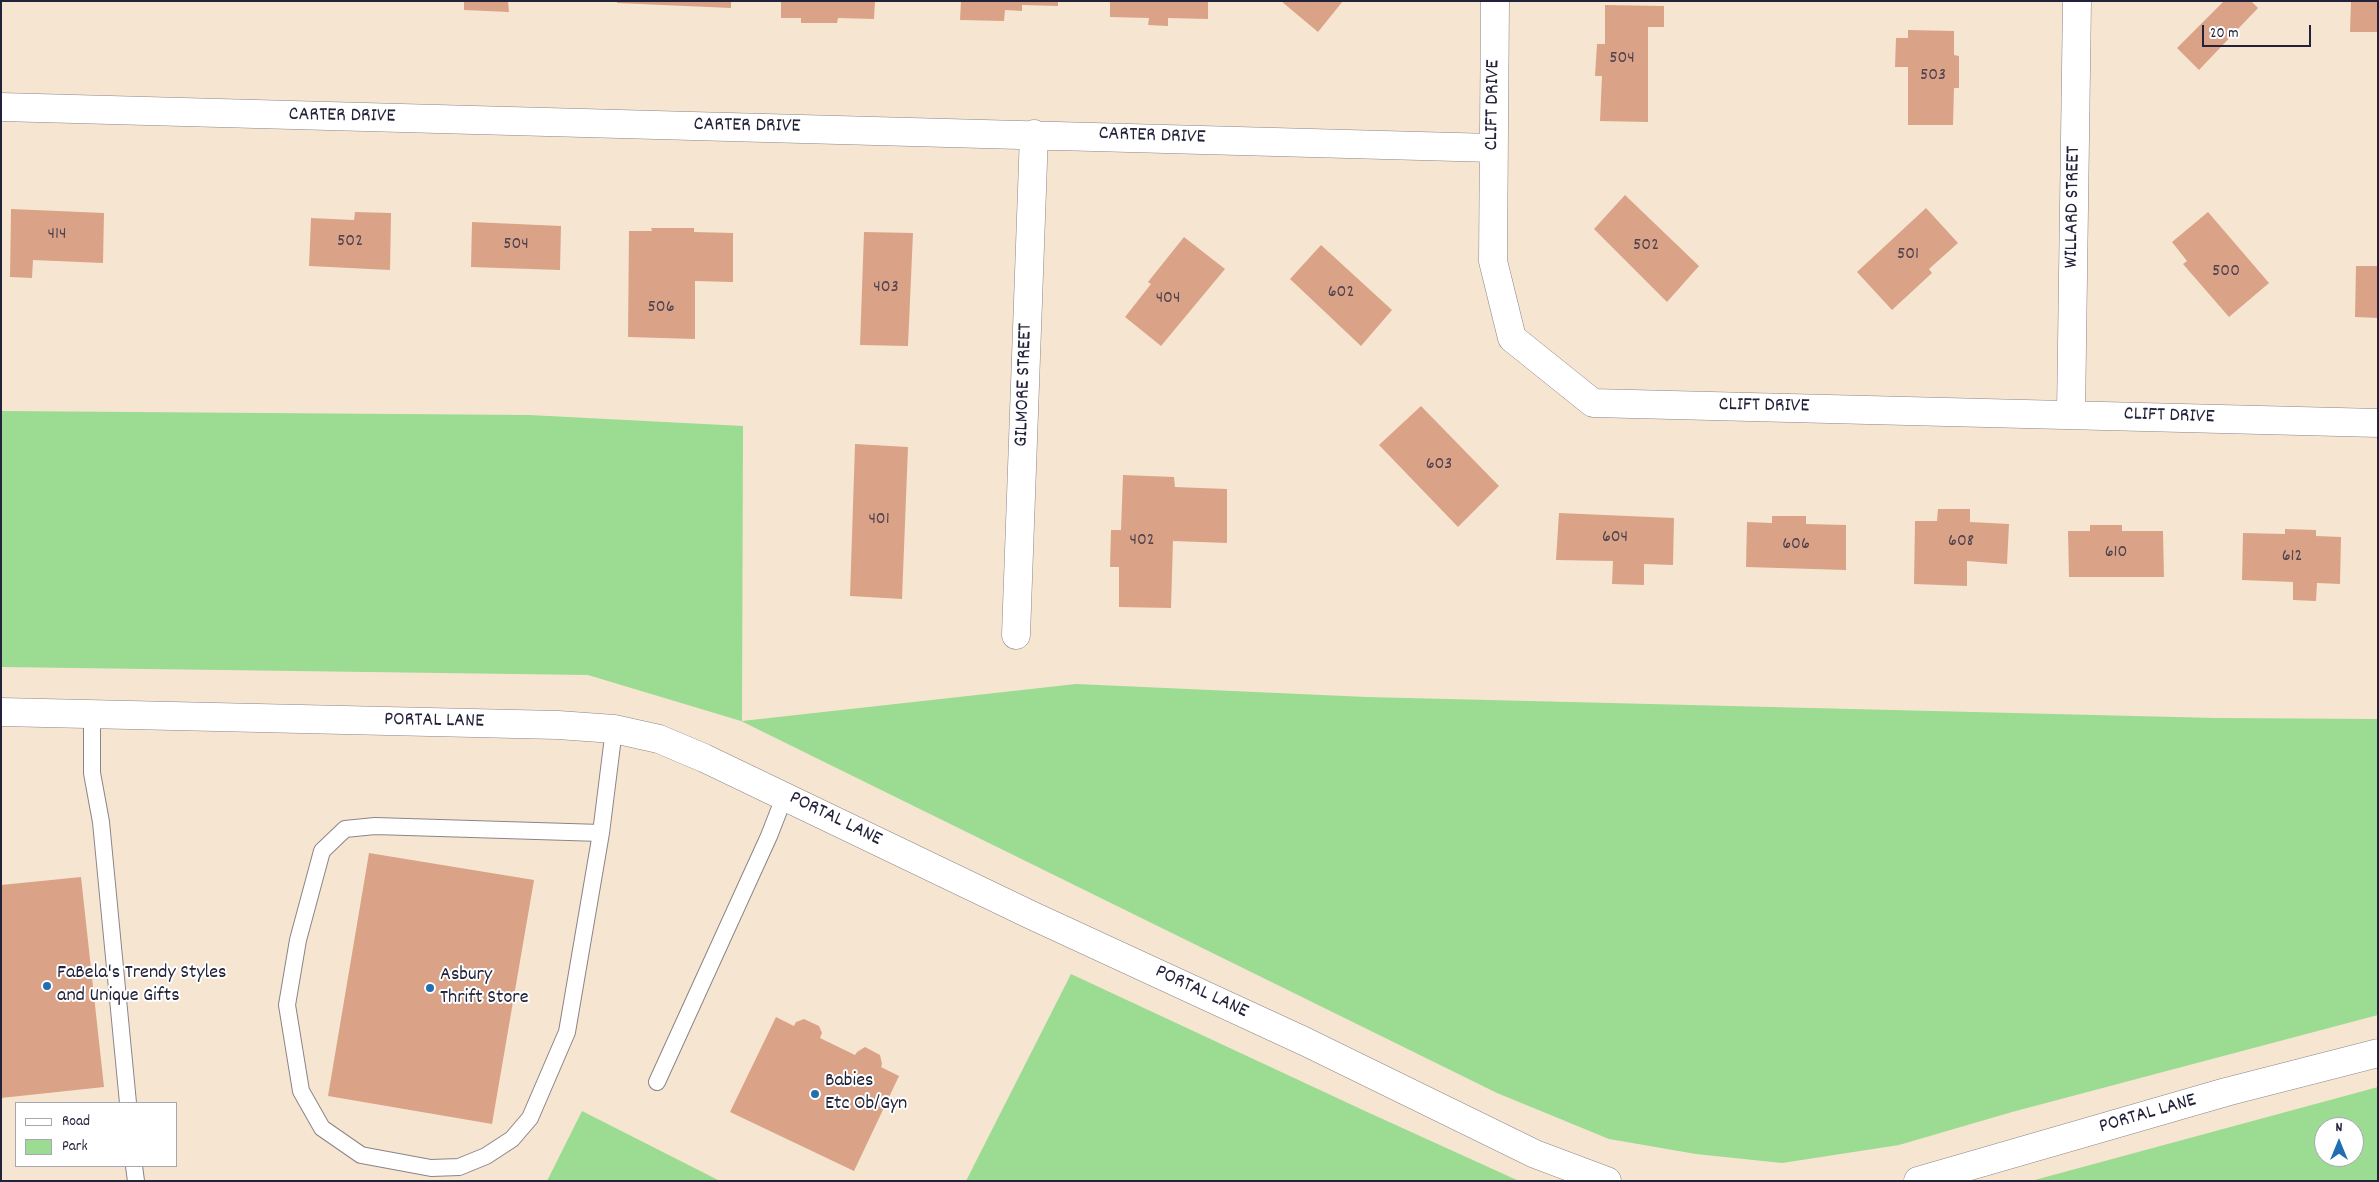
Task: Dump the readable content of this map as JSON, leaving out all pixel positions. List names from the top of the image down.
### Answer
{
  "streets": {
    "street": [
      "CLIFT DRIVE",
      "CARTER DRIVE",
      "WILLARD STREET",
      "GILMORE STREET",
      "PORTAL LANE"
    ]
  },
  "crossings": [
    ["CLIFT DRIVE", "CARTER DRIVE"],
    ["CLIFT DRIVE", "WILLARD STREET"],
    ["CARTER DRIVE", "GILMORE STREET"]
  ],
  "places": ["FaBela's Trendy Styles and Unique Gifts", "Asbury Thrift Store", "Babies Etc Ob/Gyn"],
  "house_numbers": [
    "504",
    "503",
    "414",
    "502",
    "504",
    "502",
    "501",
    "500",
    "403",
    "602",
    "404",
    "506",
    "603",
    "401",
    "604",
    "402",
    "608",
    "606",
    "610",
    "612"
  ],
  "legend": ["Road", "Park"],
  "scale_bar": "20 m",
  "north": "top"
}
